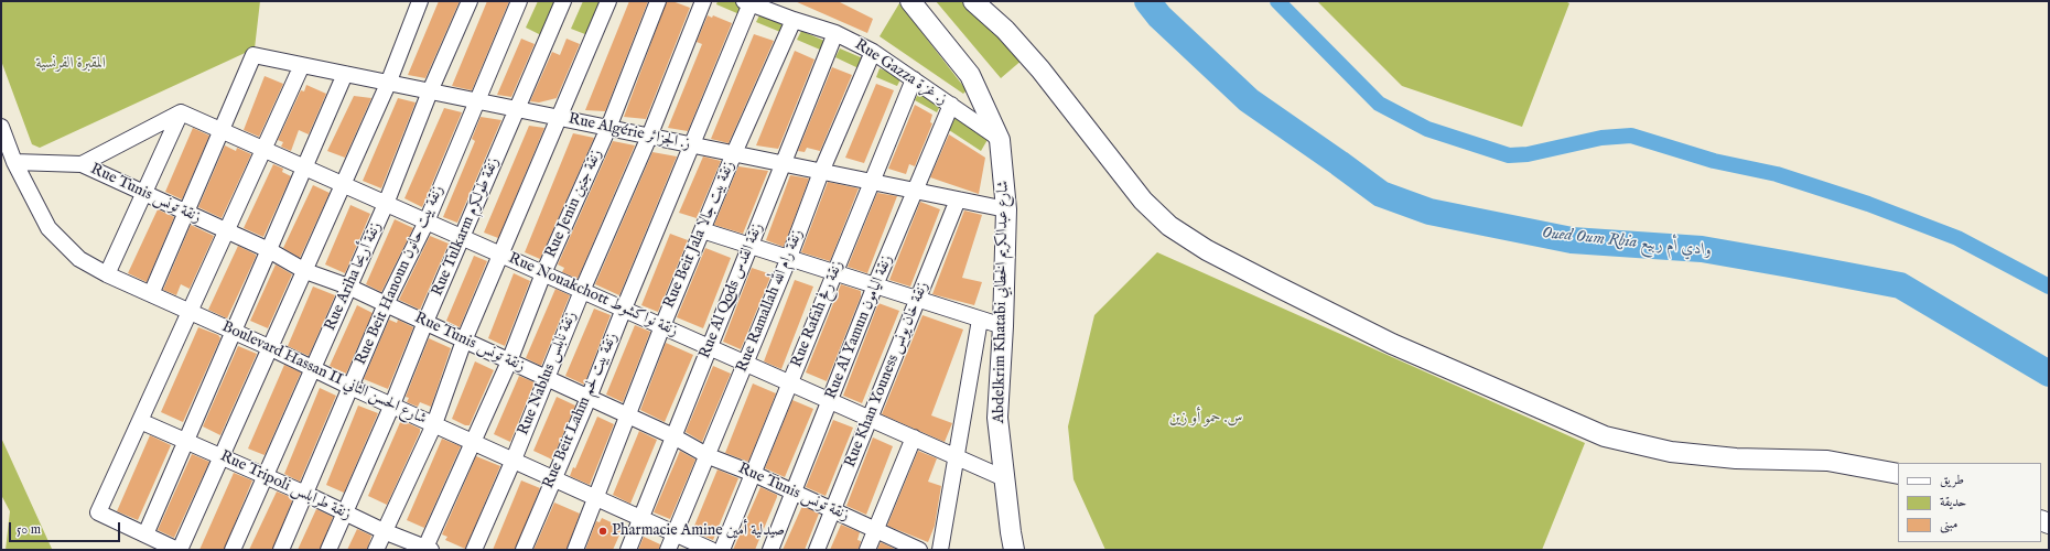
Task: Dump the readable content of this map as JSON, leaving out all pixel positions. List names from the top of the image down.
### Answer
{
  "streets": {
    "main road": ["Abdelkrim Khatabi شارع عبدالكريم الخطابي"],
    "street": [
      "Rue Gazza ز. غزة",
      "Rue Algérie ز. الجزائر",
      "Rue Tunis زنقة تونس",
      "Rue Jenin زنقة جنين",
      "Rue Tulkarm زنقة طولكرم",
      "Rue Beit Jala زنقة بيت جالا",
      "Rue Beit Hanoun زنقة بيت حانون",
      "Rue Ariha زنقة أريحا",
      "Rue Al Qods زنقة القدس",
      "Rue Nouakchott زنقة نواكشوط",
      "Rue Ramallah زنقة رام الله",
      "Rue Rafah زنقة رفح",
      "Rue Al Yamun زنقة اليامون",
      "Boulevard Hassan II شارع الحسن الثاني",
      "Rue Nablus زنقة نابلس",
      "Rue Khan Youness زنقة خان يونس",
      "Rue Beit Lahm زنقة بيت لحم",
      "Rue Tripoli زنقة طرابلس"
    ]
  },
  "crossings": [
    ["Rue Gazza ز. غزة", "Rue Beit Jala زنقة بيت جالا"],
    ["Rue Gazza ز. غزة", "Rue Al Qods زنقة القدس"],
    ["Rue Gazza ز. غزة", "Rue Ramallah زنقة رام الله"],
    ["Rue Gazza ز. غزة", "Abdelkrim Khatabi شارع عبدالكريم الخطابي"],
    ["Rue Gazza ز. غزة", "Rue Rafah زنقة رفح"],
    ["Rue Gazza ز. غزة", "Rue Al Yamun زنقة اليامون"],
    ["Rue Gazza ز. غزة", "Rue Beit Lahm زنقة بيت لحم"],
    ["Rue Algérie ز. الجزائر", "Rue Jenin زنقة جنين"],
    ["Rue Algérie ز. الجزائر", "Rue Tulkarm زنقة طولكرم"],
    ["Rue Algérie ز. الجزائر", "Rue Beit Jala زنقة بيت جالا"],
    ["Rue Algérie ز. الجزائر", "Rue Beit Hanoun زنقة بيت حانون"],
    ["Rue Algérie ز. الجزائر", "Rue Ariha زنقة أريحا"],
    ["Rue Algérie ز. الجزائر", "Rue Al Qods زنقة القدس"],
    ["Rue Algérie ز. الجزائر", "Rue Nouakchott زنقة نواكشوط"],
    ["Rue Algérie ز. الجزائر", "Rue Ramallah زنقة رام الله"],
    ["Rue Algérie ز. الجزائر", "Abdelkrim Khatabi شارع عبدالكريم الخطابي"],
    ["Rue Algérie ز. الجزائر", "Rue Rafah زنقة رفح"],
    ["Rue Algérie ز. الجزائر", "Rue Al Yamun زنقة اليامون"],
    ["Rue Algérie ز. الجزائر", "Rue Nablus زنقة نابلس"],
    ["Rue Algérie ز. الجزائر", "Rue Khan Youness زنقة خان يونس"],
    ["Rue Algérie ز. الجزائر", "Rue Beit Lahm زنقة بيت لحم"],
    ["Rue Tunis زنقة تونس", "Rue Jenin زنقة جنين"],
    ["Rue Tunis زنقة تونس", "Rue Tulkarm زنقة طولكرم"],
    ["Rue Tunis زنقة تونس", "Rue Beit Jala زنقة بيت جالا"],
    ["Rue Tunis زنقة تونس", "Rue Beit Hanoun زنقة بيت حانون"],
    ["Rue Tunis زنقة تونس", "Rue Ariha زنقة أريحا"],
    ["Rue Tunis زنقة تونس", "Rue Al Qods زنقة القدس"],
    ["Rue Tunis زنقة تونس", "Rue Ramallah زنقة رام الله"],
    ["Rue Tunis زنقة تونس", "Rue Rafah زنقة رفح"],
    ["Rue Tunis زنقة تونس", "Rue Al Yamun زنقة اليامون"],
    ["Rue Tunis زنقة تونس", "Boulevard Hassan II شارع الحسن الثاني"],
    ["Rue Tunis زنقة تونس", "Rue Nablus زنقة نابلس"],
    ["Rue Tunis زنقة تونس", "Rue Khan Youness زنقة خان يونس"],
    ["Rue Tunis زنقة تونس", "Rue Beit Lahm زنقة بيت لحم"],
    ["Rue Jenin زنقة جنين", "Rue Nouakchott زنقة نواكشوط"],
    ["Rue Jenin زنقة جنين", "Boulevard Hassan II شارع الحسن الثاني"],
    ["Rue Jenin زنقة جنين", "Rue Tripoli زنقة طرابلس"],
    ["Rue Tulkarm زنقة طولكرم", "Rue Nouakchott زنقة نواكشوط"],
    ["Rue Tulkarm زنقة طولكرم", "Boulevard Hassan II شارع الحسن الثاني"],
    ["Rue Tulkarm زنقة طولكرم", "Rue Tripoli زنقة طرابلس"],
    ["Rue Beit Jala زنقة بيت جالا", "Rue Nouakchott زنقة نواكشوط"],
    ["Rue Beit Jala زنقة بيت جالا", "Boulevard Hassan II شارع الحسن الثاني"],
    ["Rue Beit Hanoun زنقة بيت حانون", "Rue Nouakchott زنقة نواكشوط"],
    ["Rue Beit Hanoun زنقة بيت حانون", "Boulevard Hassan II شارع الحسن الثاني"],
    ["Rue Beit Hanoun زنقة بيت حانون", "Rue Tripoli زنقة طرابلس"],
    ["Rue Ariha زنقة أريحا", "Rue Nouakchott زنقة نواكشوط"],
    ["Rue Ariha زنقة أريحا", "Boulevard Hassan II شارع الحسن الثاني"],
    ["Rue Ariha زنقة أريحا", "Rue Tripoli زنقة طرابلس"],
    ["Rue Al Qods زنقة القدس", "Rue Nouakchott زنقة نواكشوط"],
    ["Rue Al Qods زنقة القدس", "Boulevard Hassan II شارع الحسن الثاني"],
    ["Rue Nouakchott زنقة نواكشوط", "Rue Ramallah زنقة رام الله"],
    ["Rue Nouakchott زنقة نواكشوط", "Abdelkrim Khatabi شارع عبدالكريم الخطابي"],
    ["Rue Nouakchott زنقة نواكشوط", "Rue Rafah زنقة رفح"],
    ["Rue Nouakchott زنقة نواكشوط", "Rue Al Yamun زنقة اليامون"],
    ["Rue Nouakchott زنقة نواكشوط", "Rue Nablus زنقة نابلس"],
    ["Rue Nouakchott زنقة نواكشوط", "Rue Khan Youness زنقة خان يونس"],
    ["Rue Nouakchott زنقة نواكشوط", "Rue Beit Lahm زنقة بيت لحم"],
    ["Rue Ramallah زنقة رام الله", "Boulevard Hassan II شارع الحسن الثاني"],
    ["Boulevard Hassan II شارع الحسن الثاني", "Rue Nablus زنقة نابلس"],
    ["Boulevard Hassan II شارع الحسن الثاني", "Rue Beit Lahm زنقة بيت لحم"]
  ],
  "water": ["Oued Oum Rbia وادي أم ربيع"],
  "parks": ["المقبرة الفرنسية", "س. حمو أو زين"],
  "places": ["Pharmacie Amine صيدلية أمين"],
  "legend": ["طريق", "حديقة", "مبنى"],
  "scale_bar": "50 m"
}
